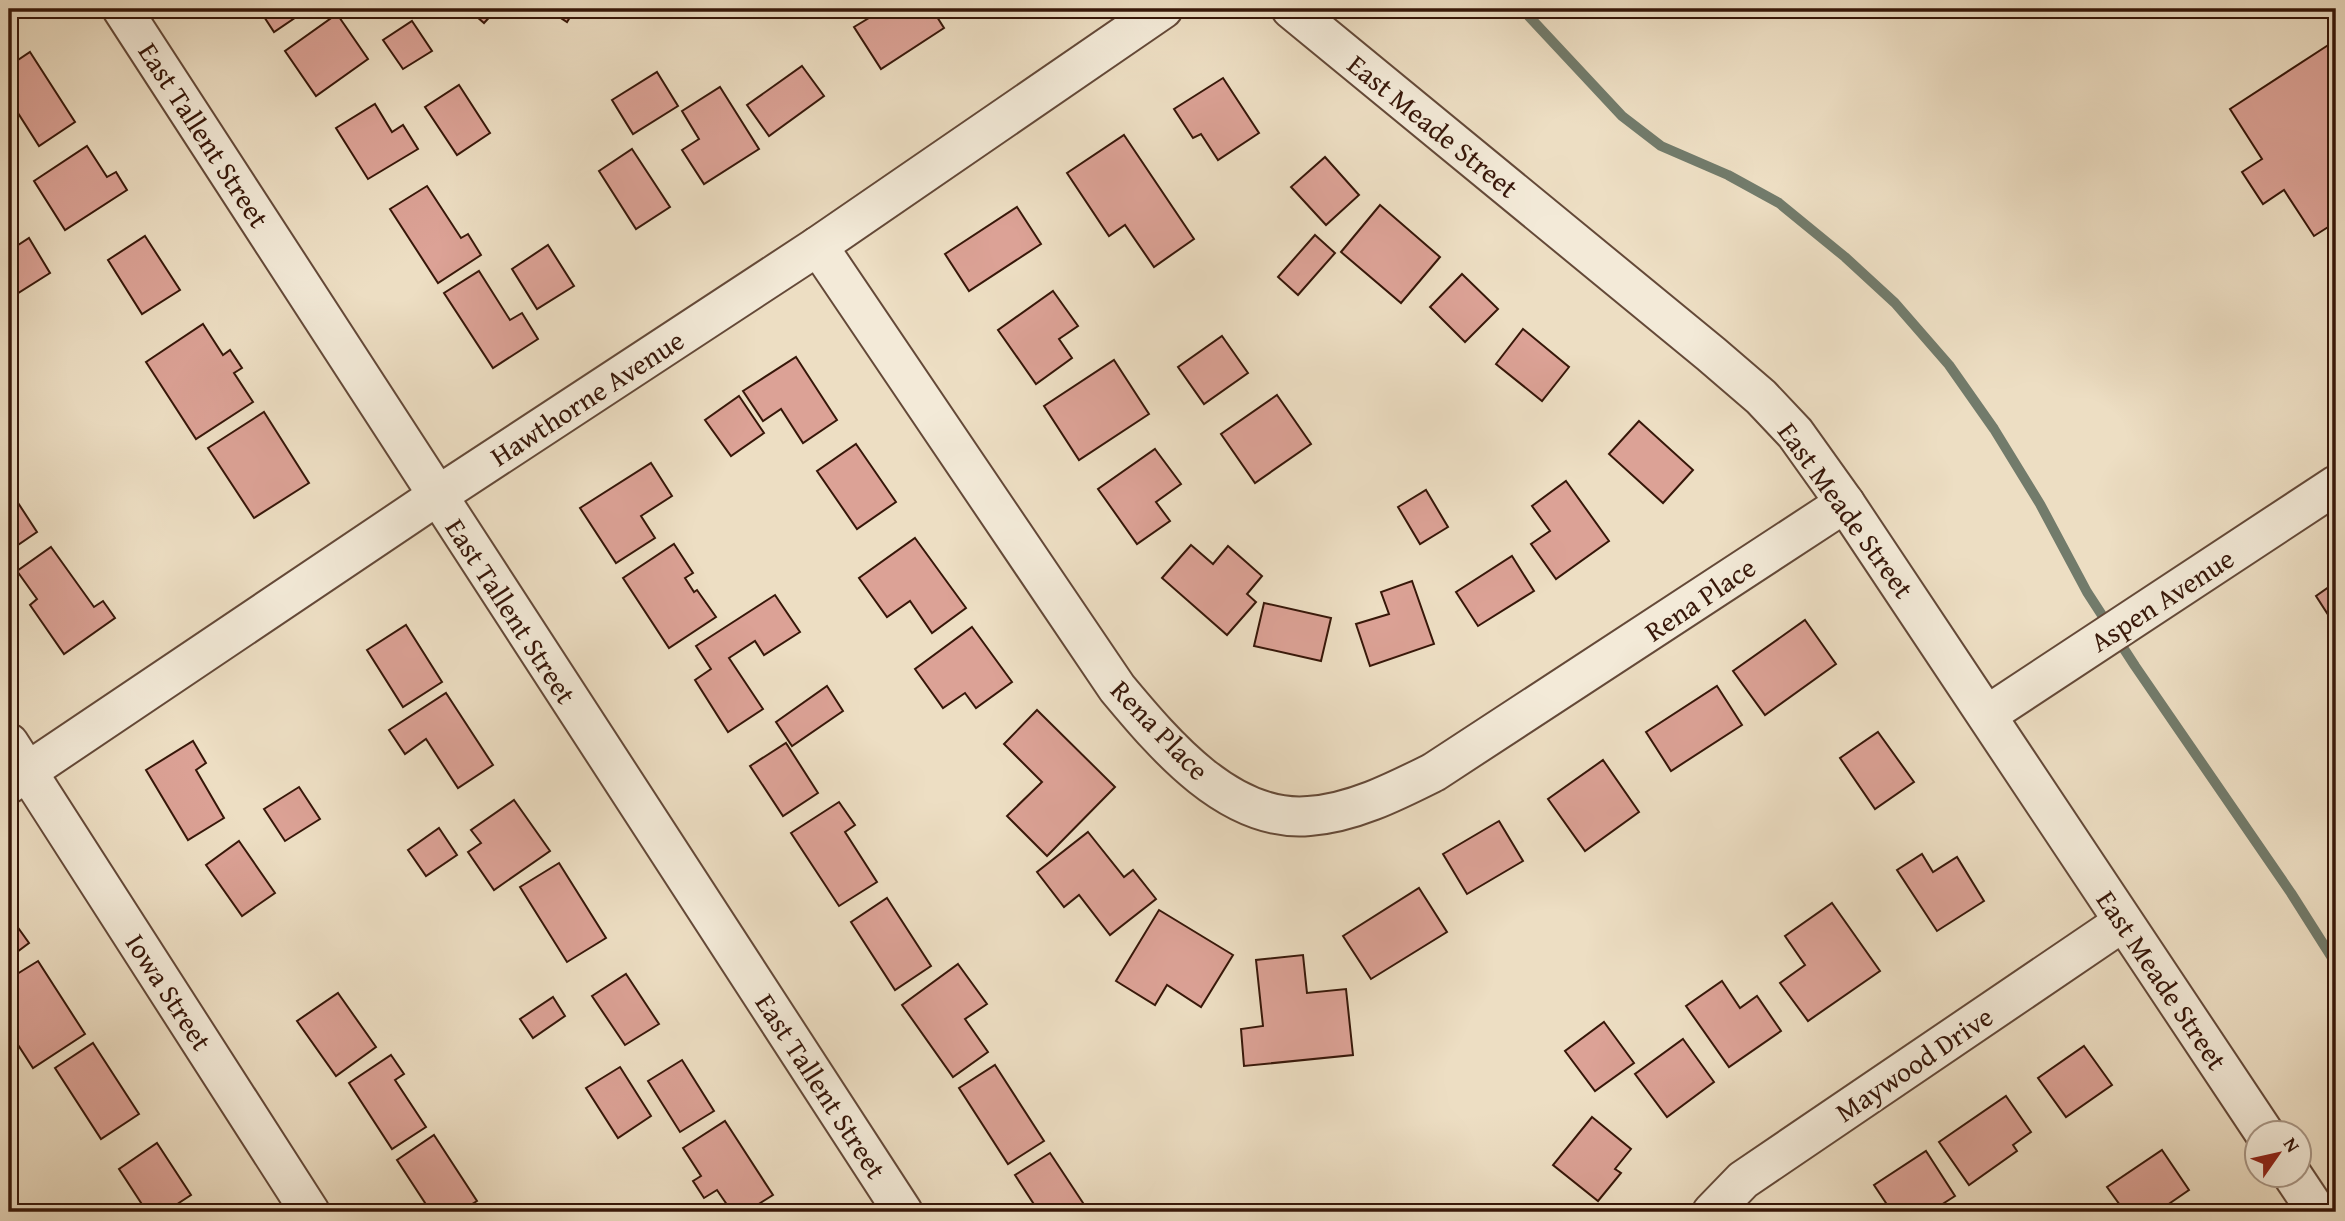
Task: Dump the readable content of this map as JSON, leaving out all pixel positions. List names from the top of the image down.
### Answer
{
  "streets": {
    "street": [
      "East Meade Street",
      "East Tallent Street",
      "Hawthorne Avenue",
      "Rena Place",
      "Aspen Avenue",
      "Iowa Street",
      "Maywood Drive"
    ]
  },
  "crossings": [
    ["East Meade Street", "Rena Place"],
    ["East Meade Street", "Aspen Avenue"],
    ["East Meade Street", "Maywood Drive"],
    ["East Tallent Street", "Hawthorne Avenue"],
    ["Hawthorne Avenue", "Rena Place"],
    ["Hawthorne Avenue", "Iowa Street"]
  ],
  "north": "top right"
}
